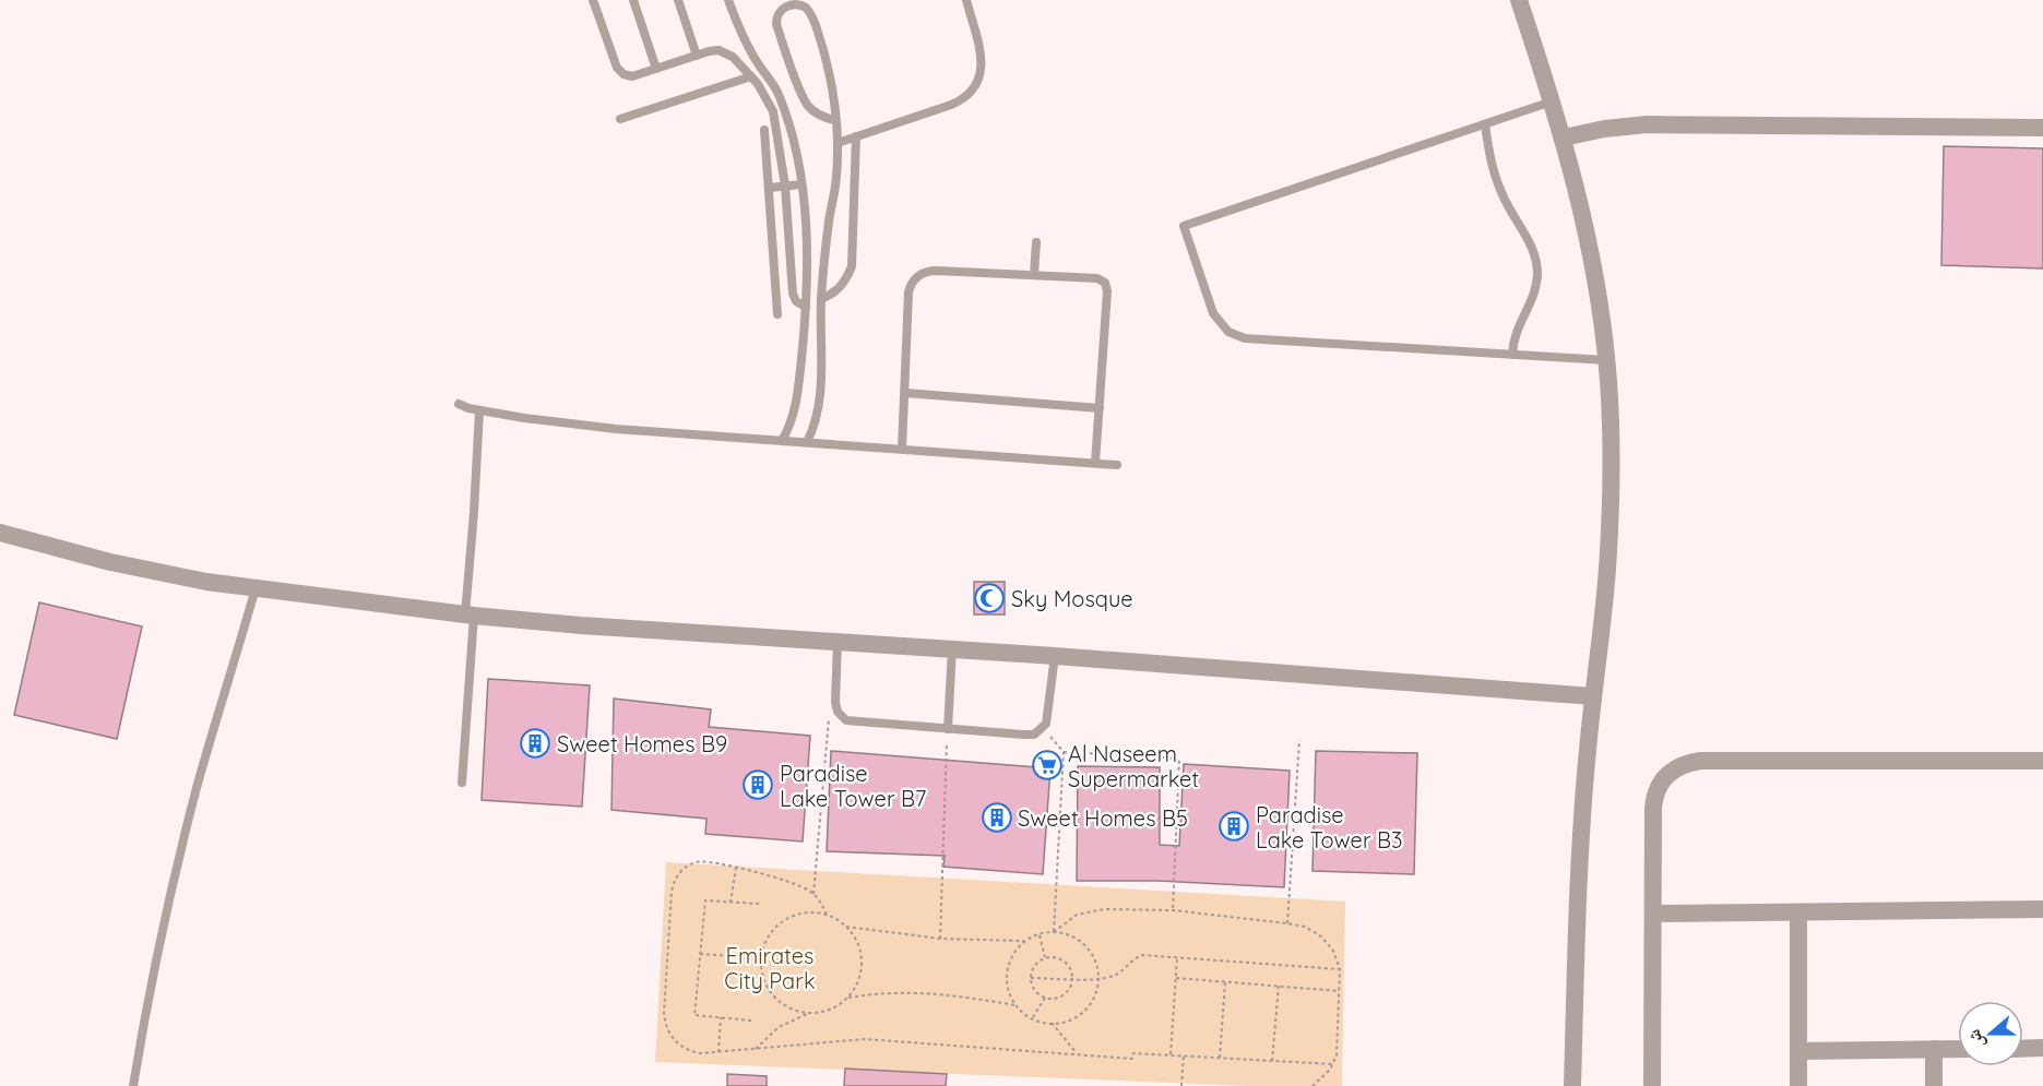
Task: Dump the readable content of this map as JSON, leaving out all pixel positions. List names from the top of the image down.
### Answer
{
  "parks": ["Emirates City Park"],
  "places": {
    "mosque": ["Sky Mosque"],
    "building": [
      "Sweet Homes B9",
      "Paradise Lake Tower B7",
      "Sweet Homes B5",
      "Paradise Lake Tower B3"
    ],
    "supermarket": ["Al Naseem Supermarket"]
  },
  "north": "left"
}
